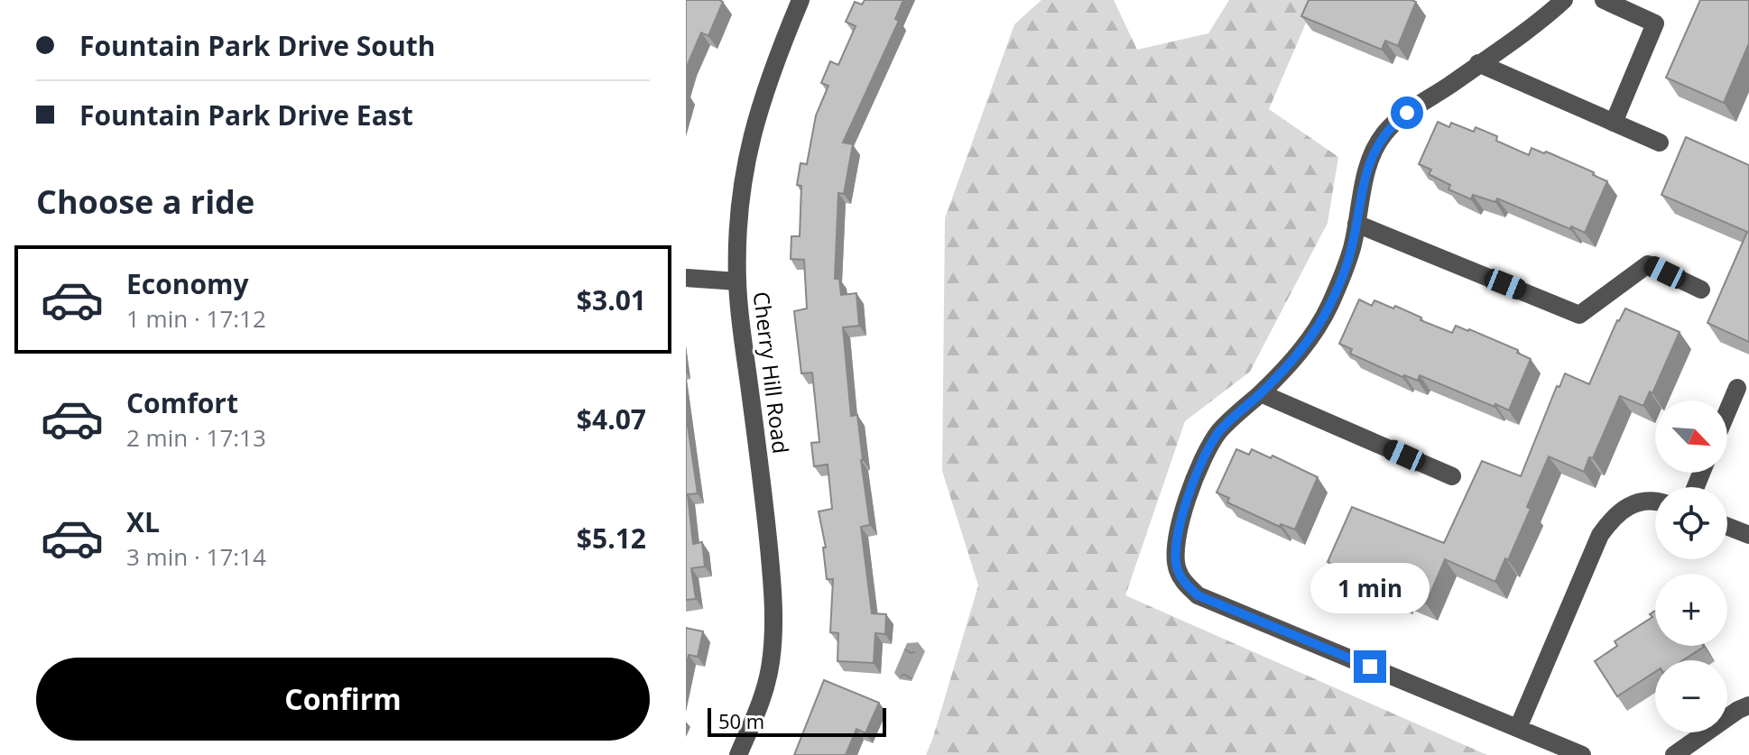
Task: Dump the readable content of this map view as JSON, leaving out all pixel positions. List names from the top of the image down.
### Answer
{
  "streets": {
    "street": ["Cherry Hill Road"]
  },
  "scale_bar": "50 m",
  "north": "bottom right",
  "page": {
    "banner": ["Fountain Park Drive South", "Fountain Park Drive East"],
    "heading": "Choose a ride",
    "list": [
      {
        "name": "Economy",
        "note": "1 min · 17:12",
        "value": "$3.01"
      },
      {
        "name": "Comfort",
        "note": "2 min · 17:13",
        "value": "$4.07"
      },
      {
        "name": "XL",
        "note": "3 min · 17:14",
        "value": "$5.12"
      }
    ],
    "map_buttons": ["+", "−"],
    "bubble": "1 min",
    "buttons": "Confirm",
    "scale": "50 m"
  }
}
